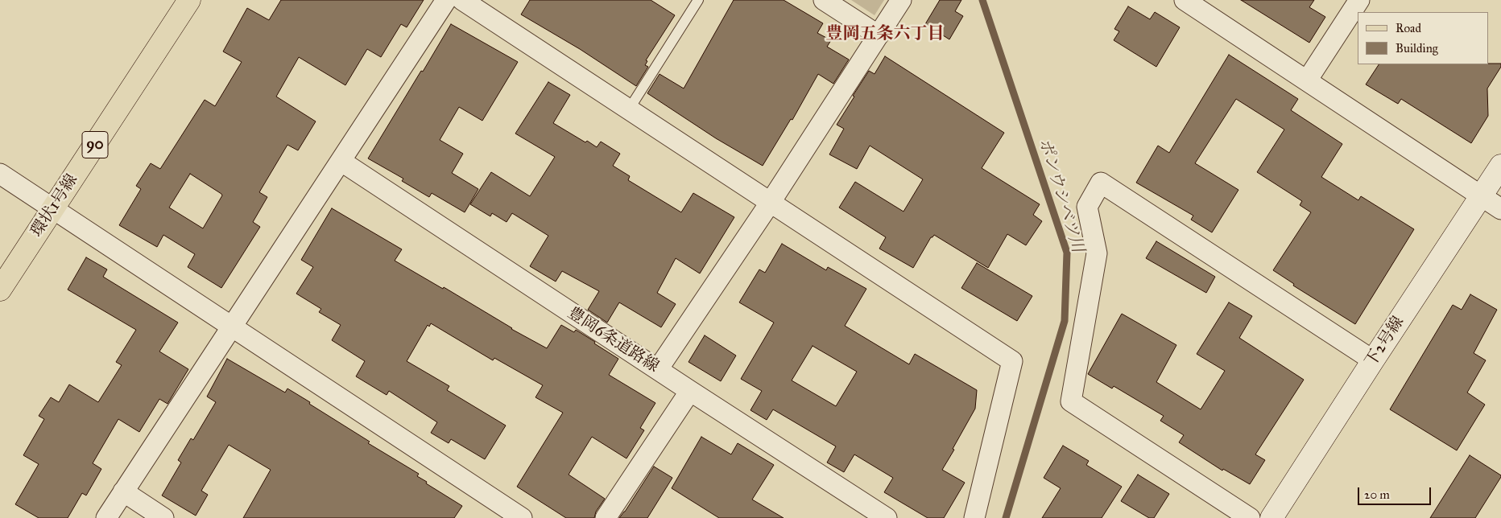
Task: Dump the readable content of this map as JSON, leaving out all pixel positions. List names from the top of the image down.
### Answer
{
  "streets": {
    "main road": ["90", "環状1号線"],
    "street": ["豊岡6条道路線", "下2号線"]
  },
  "districts": ["豊岡五条六丁目"],
  "water": ["ポンウシベツ川"],
  "legend": ["Road", "Building"],
  "scale_bar": "20 m"
}
